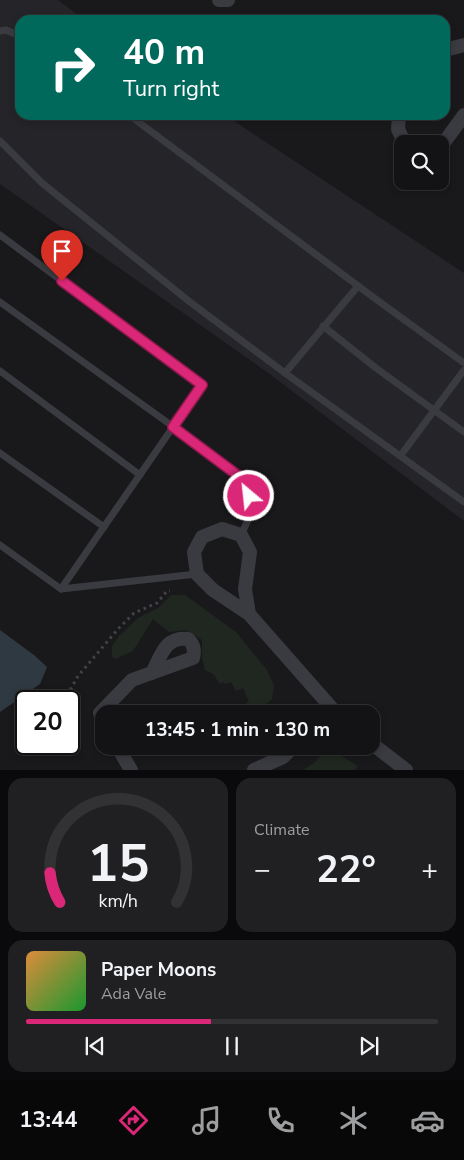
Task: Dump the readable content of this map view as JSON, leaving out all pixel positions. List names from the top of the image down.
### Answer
{
  "page": {
    "turn": ["40 m", "Turn right"],
    "limit": "20",
    "trip": "13:45 · 1 min · 130 m",
    "tile": "Climate",
    "heat": ["−", "22°", "+"],
    "song": ["Paper Moons", "Ada Vale"],
    "tabs": "13:44",
    "gauge": ["15", "km/h"]
  }
}
